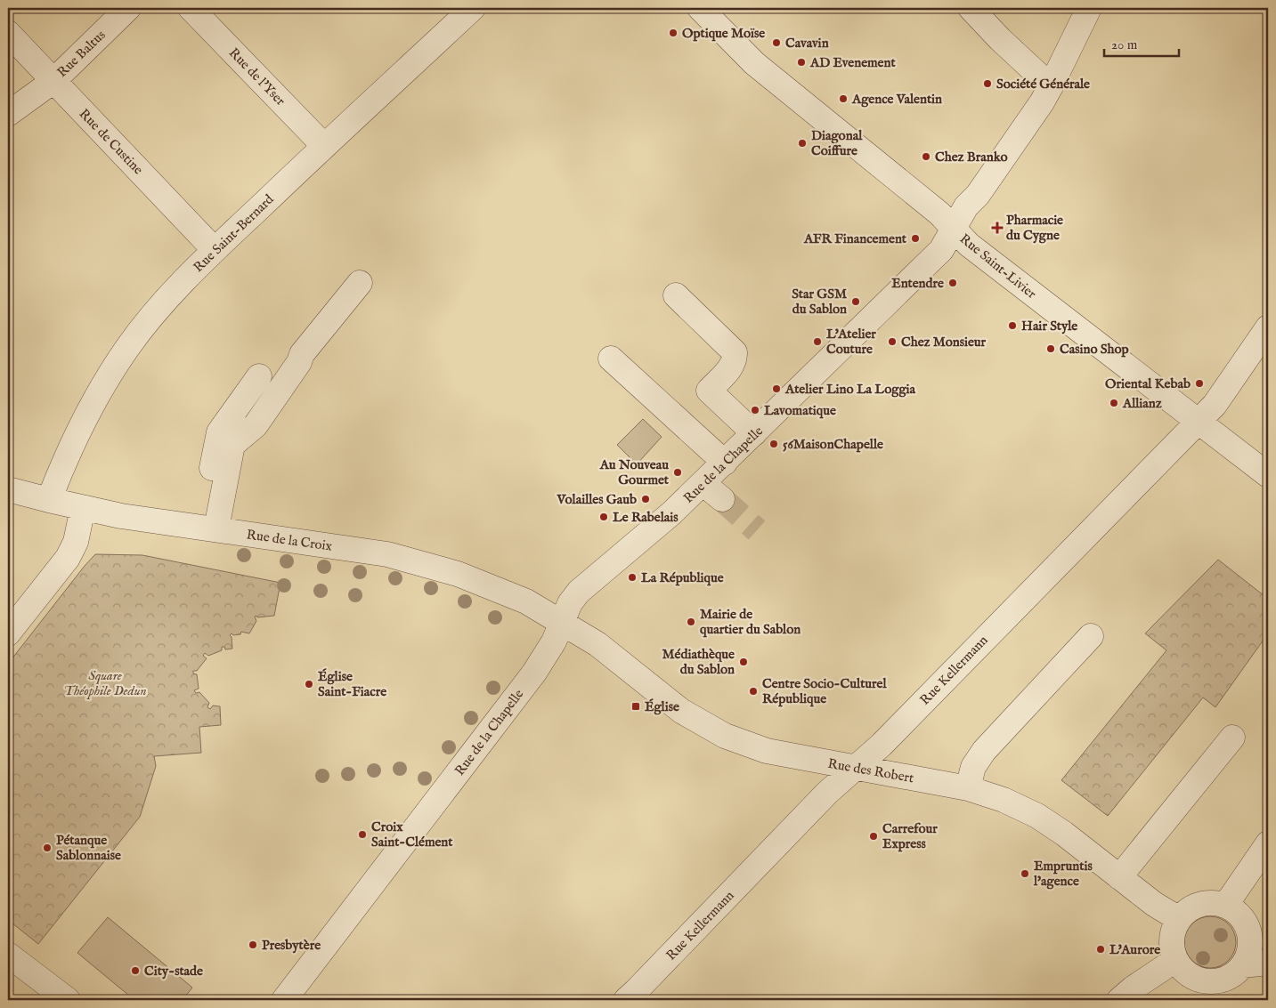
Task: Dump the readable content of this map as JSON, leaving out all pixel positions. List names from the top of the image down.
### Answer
{
  "streets": {
    "street": [
      "Rue Baltus",
      "Rue de l'Yser",
      "Rue de Custine",
      "Rue Saint-Bernard",
      "Rue Saint-Livier",
      "Rue de la Chapelle",
      "Rue de la Croix",
      "Rue Kellermann",
      "Rue des Robert"
    ]
  },
  "crossings": [
    ["Rue Baltus", "Rue de Custine"],
    ["Rue de l'Yser", "Rue Saint-Bernard"],
    ["Rue de Custine", "Rue Saint-Bernard"],
    ["Rue Saint-Bernard", "Rue de la Croix"],
    ["Rue Saint-Livier", "Rue de la Chapelle"],
    ["Rue Saint-Livier", "Rue Kellermann"],
    ["Rue de la Chapelle", "Rue de la Croix"],
    ["Rue de la Chapelle", "Rue des Robert"],
    ["Rue de la Croix", "Rue des Robert"],
    ["Rue Kellermann", "Rue des Robert"]
  ],
  "parks": ["Square Théophile Dedun"],
  "places": {
    "other": [
      "Optique Moïse",
      "Cavavin",
      "AD Evenement",
      "Société Générale",
      "Agence Valentin",
      "Diagonal Coiffure",
      "Chez Branko",
      "AFR Financement",
      "Entendre",
      "Star GSM du Sablon",
      "Hair Style",
      "L'Atelier Couture",
      "Chez Monsieur",
      "Casino Shop",
      "Oriental Kebab",
      "Atelier Lino La Loggia",
      "Allianz",
      "Lavomatique",
      "56MaisonChapelle",
      "Au Nouveau Gourmet",
      "Volailles Gaub",
      "Le Rabelais",
      "La République",
      "Mairie de quartier du Sablon",
      "Médiathèque du Sablon",
      "Église Saint-Fiacre",
      "Centre Socio-Culturel République",
      "Croix Saint-Clément",
      "Carrefour Express",
      "Pétanque Sablonnaise",
      "Empruntis l'agence",
      "Presbytère",
      "L'Aurore",
      "City-stade"
    ],
    "health": ["Pharmacie du Cygne"],
    "transit": ["Église"]
  },
  "scale_bar": "20 m"
}
